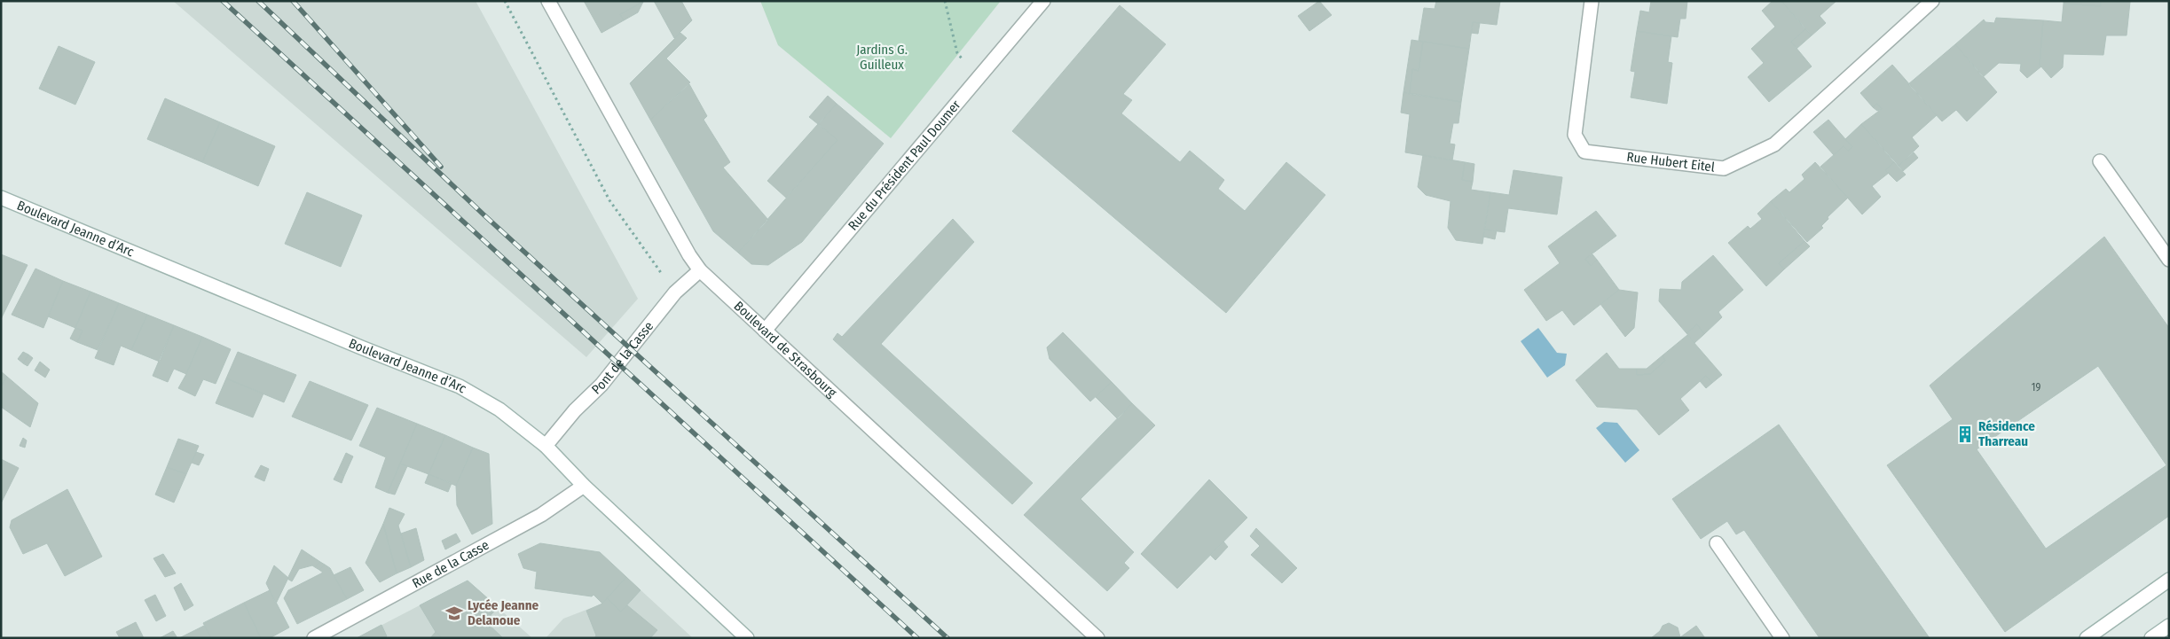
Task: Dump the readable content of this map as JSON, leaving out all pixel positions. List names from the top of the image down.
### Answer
{
  "streets": {
    "street": [
      "Rue Hubert Eitel",
      "Rue du Président Paul Doumer",
      "Boulevard Jeanne d’Arc",
      "Boulevard de Strasbourg",
      "Pont de la Casse",
      "Rue de la Casse"
    ]
  },
  "crossings": [
    ["Rue du Président Paul Doumer", "Boulevard de Strasbourg"],
    ["Boulevard Jeanne d’Arc", "Pont de la Casse"],
    ["Boulevard Jeanne d’Arc", "Rue de la Casse"],
    ["Boulevard de Strasbourg", "Pont de la Casse"]
  ],
  "parks": ["Jardins G. Guilleux"],
  "places": {
    "building": ["Résidence Tharreau"],
    "school or university": ["Lycée Jeanne Delanoue"]
  },
  "house_numbers": ["19"]
}
